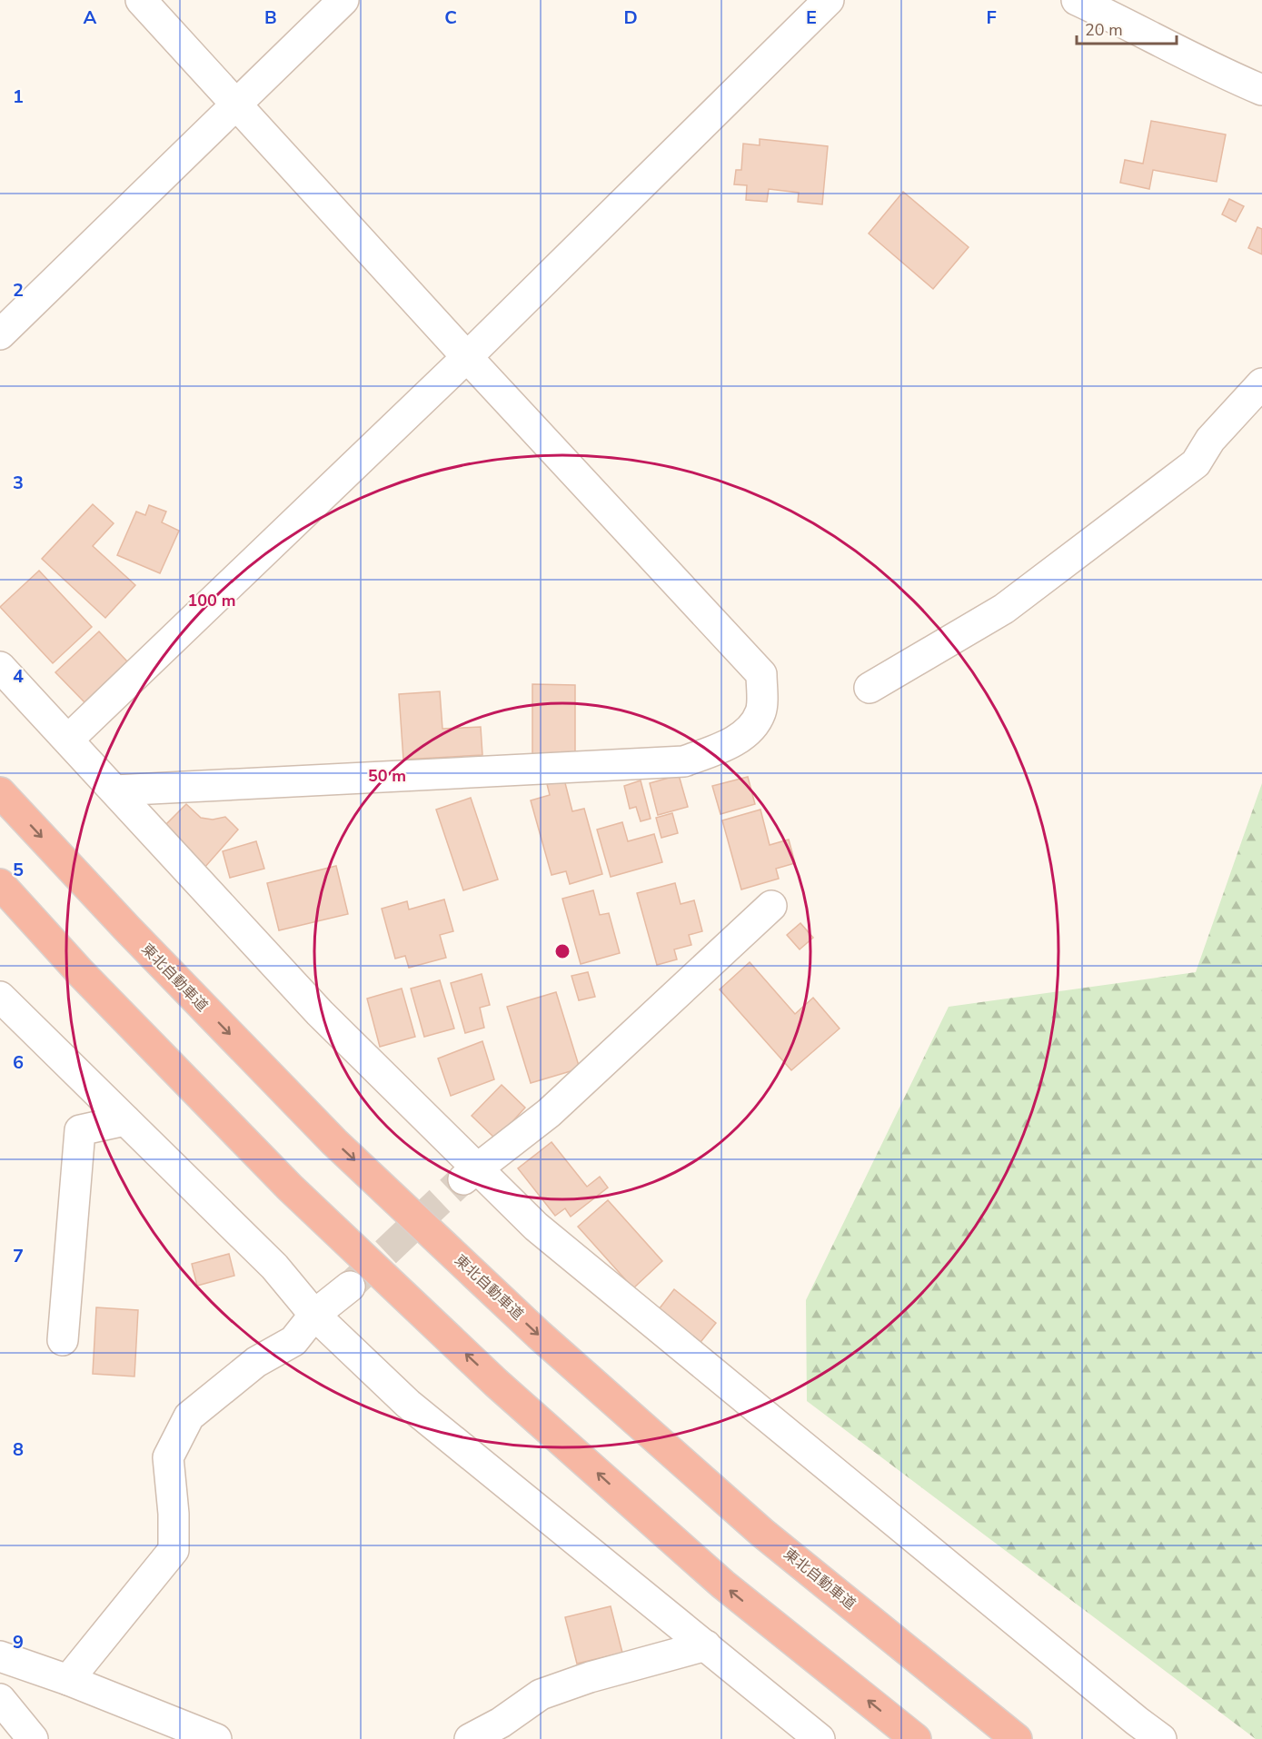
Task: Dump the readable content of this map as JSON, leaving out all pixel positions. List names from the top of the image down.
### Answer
{
  "streets": {
    "highway": ["東北自動車道"]
  },
  "scale_bar": "20 m",
  "grid": {
    "columns": [
      "A",
      "B",
      "C",
      "D",
      "E",
      "F"
    ],
    "rows": [
      "1",
      "2",
      "3",
      "4",
      "5",
      "6",
      "7",
      "8",
      "9"
    ]
  },
  "rings": ["100 m", "50 m"]
}
